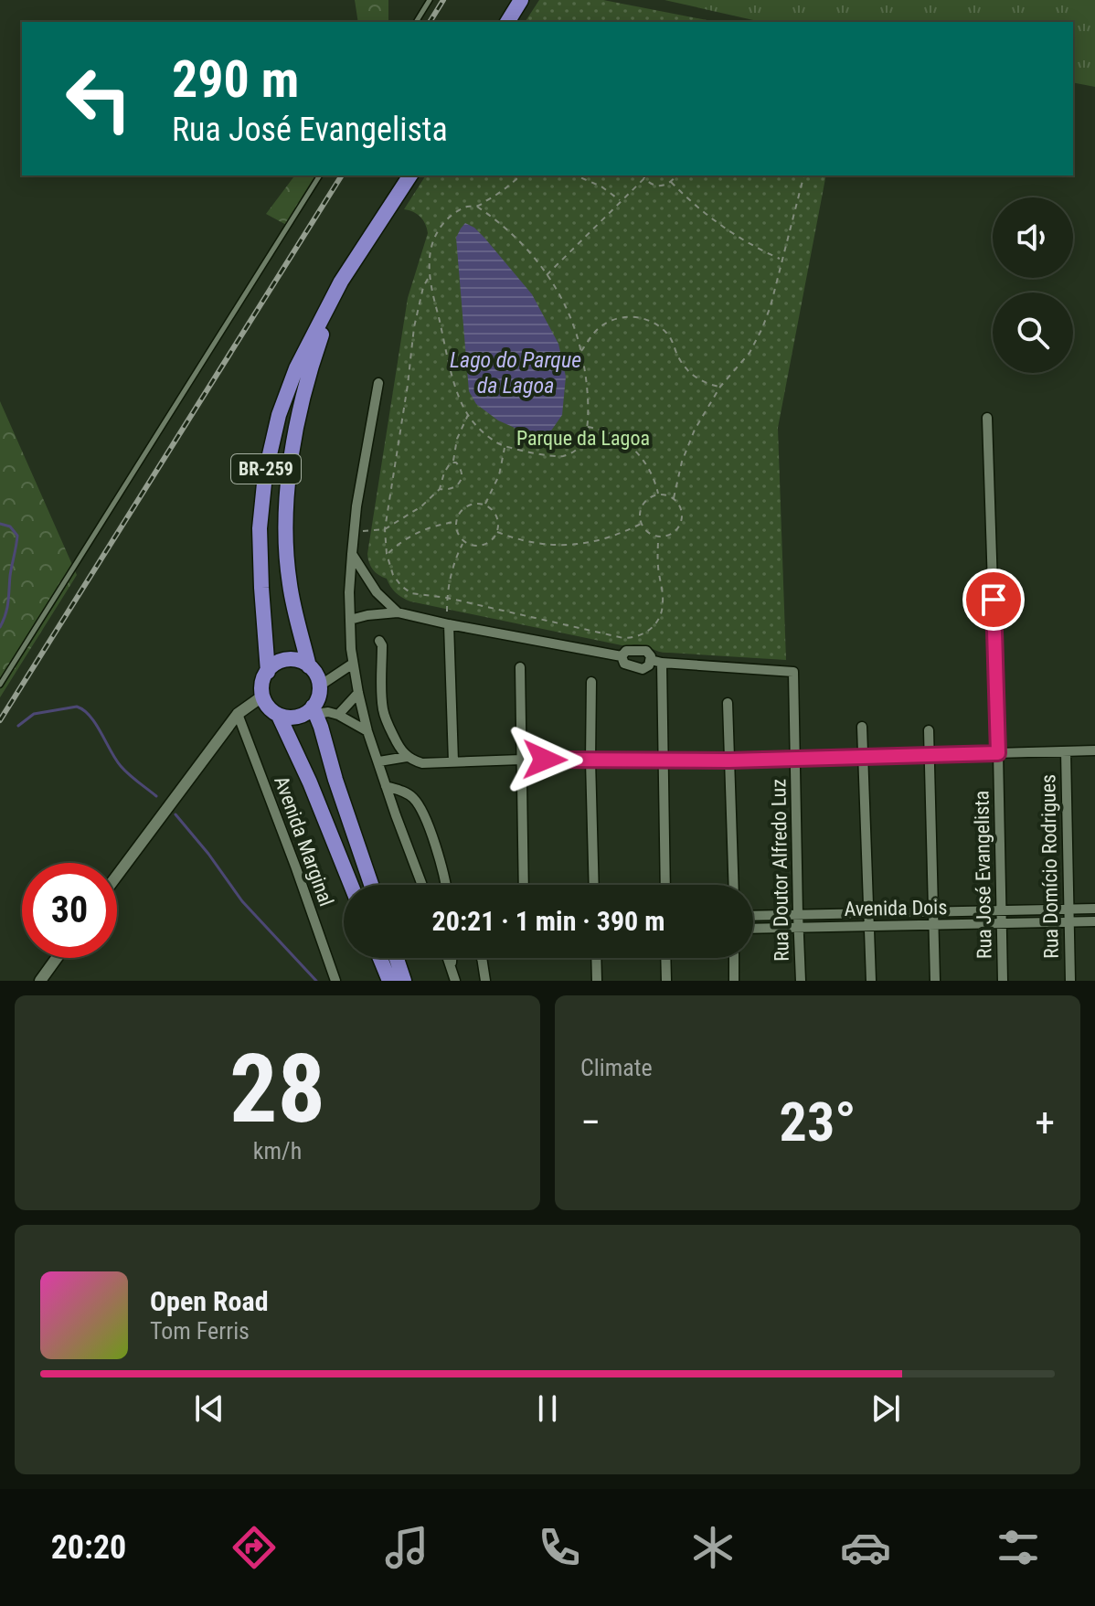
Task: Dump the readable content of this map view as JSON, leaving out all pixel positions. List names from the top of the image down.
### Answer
{
  "streets": {
    "highway": ["BR-259"],
    "street": [
      "Avenida Marginal",
      "Rua Domício Rodrigues",
      "Rua Doutor Alfredo Luz",
      "Rua José Evangelista",
      "Avenida Dois"
    ]
  },
  "crossings": [
    ["Rua Domício Rodrigues", "Avenida Dois"],
    ["Rua Doutor Alfredo Luz", "Avenida Dois"],
    ["Rua José Evangelista", "Avenida Dois"]
  ],
  "water": ["Lago do Parque da Lagoa"],
  "parks": ["Parque da Lagoa"],
  "page": {
    "turn": ["290 m", "Rua José Evangelista"],
    "limit": "30",
    "trip": "20:21 · 1 min · 390 m",
    "tile": [
      ["28", "km/h"],
      "Climate"
    ],
    "heat": ["−", "23°", "+"],
    "song": ["Open Road", "Tom Ferris"],
    "tabs": "20:20"
  }
}
